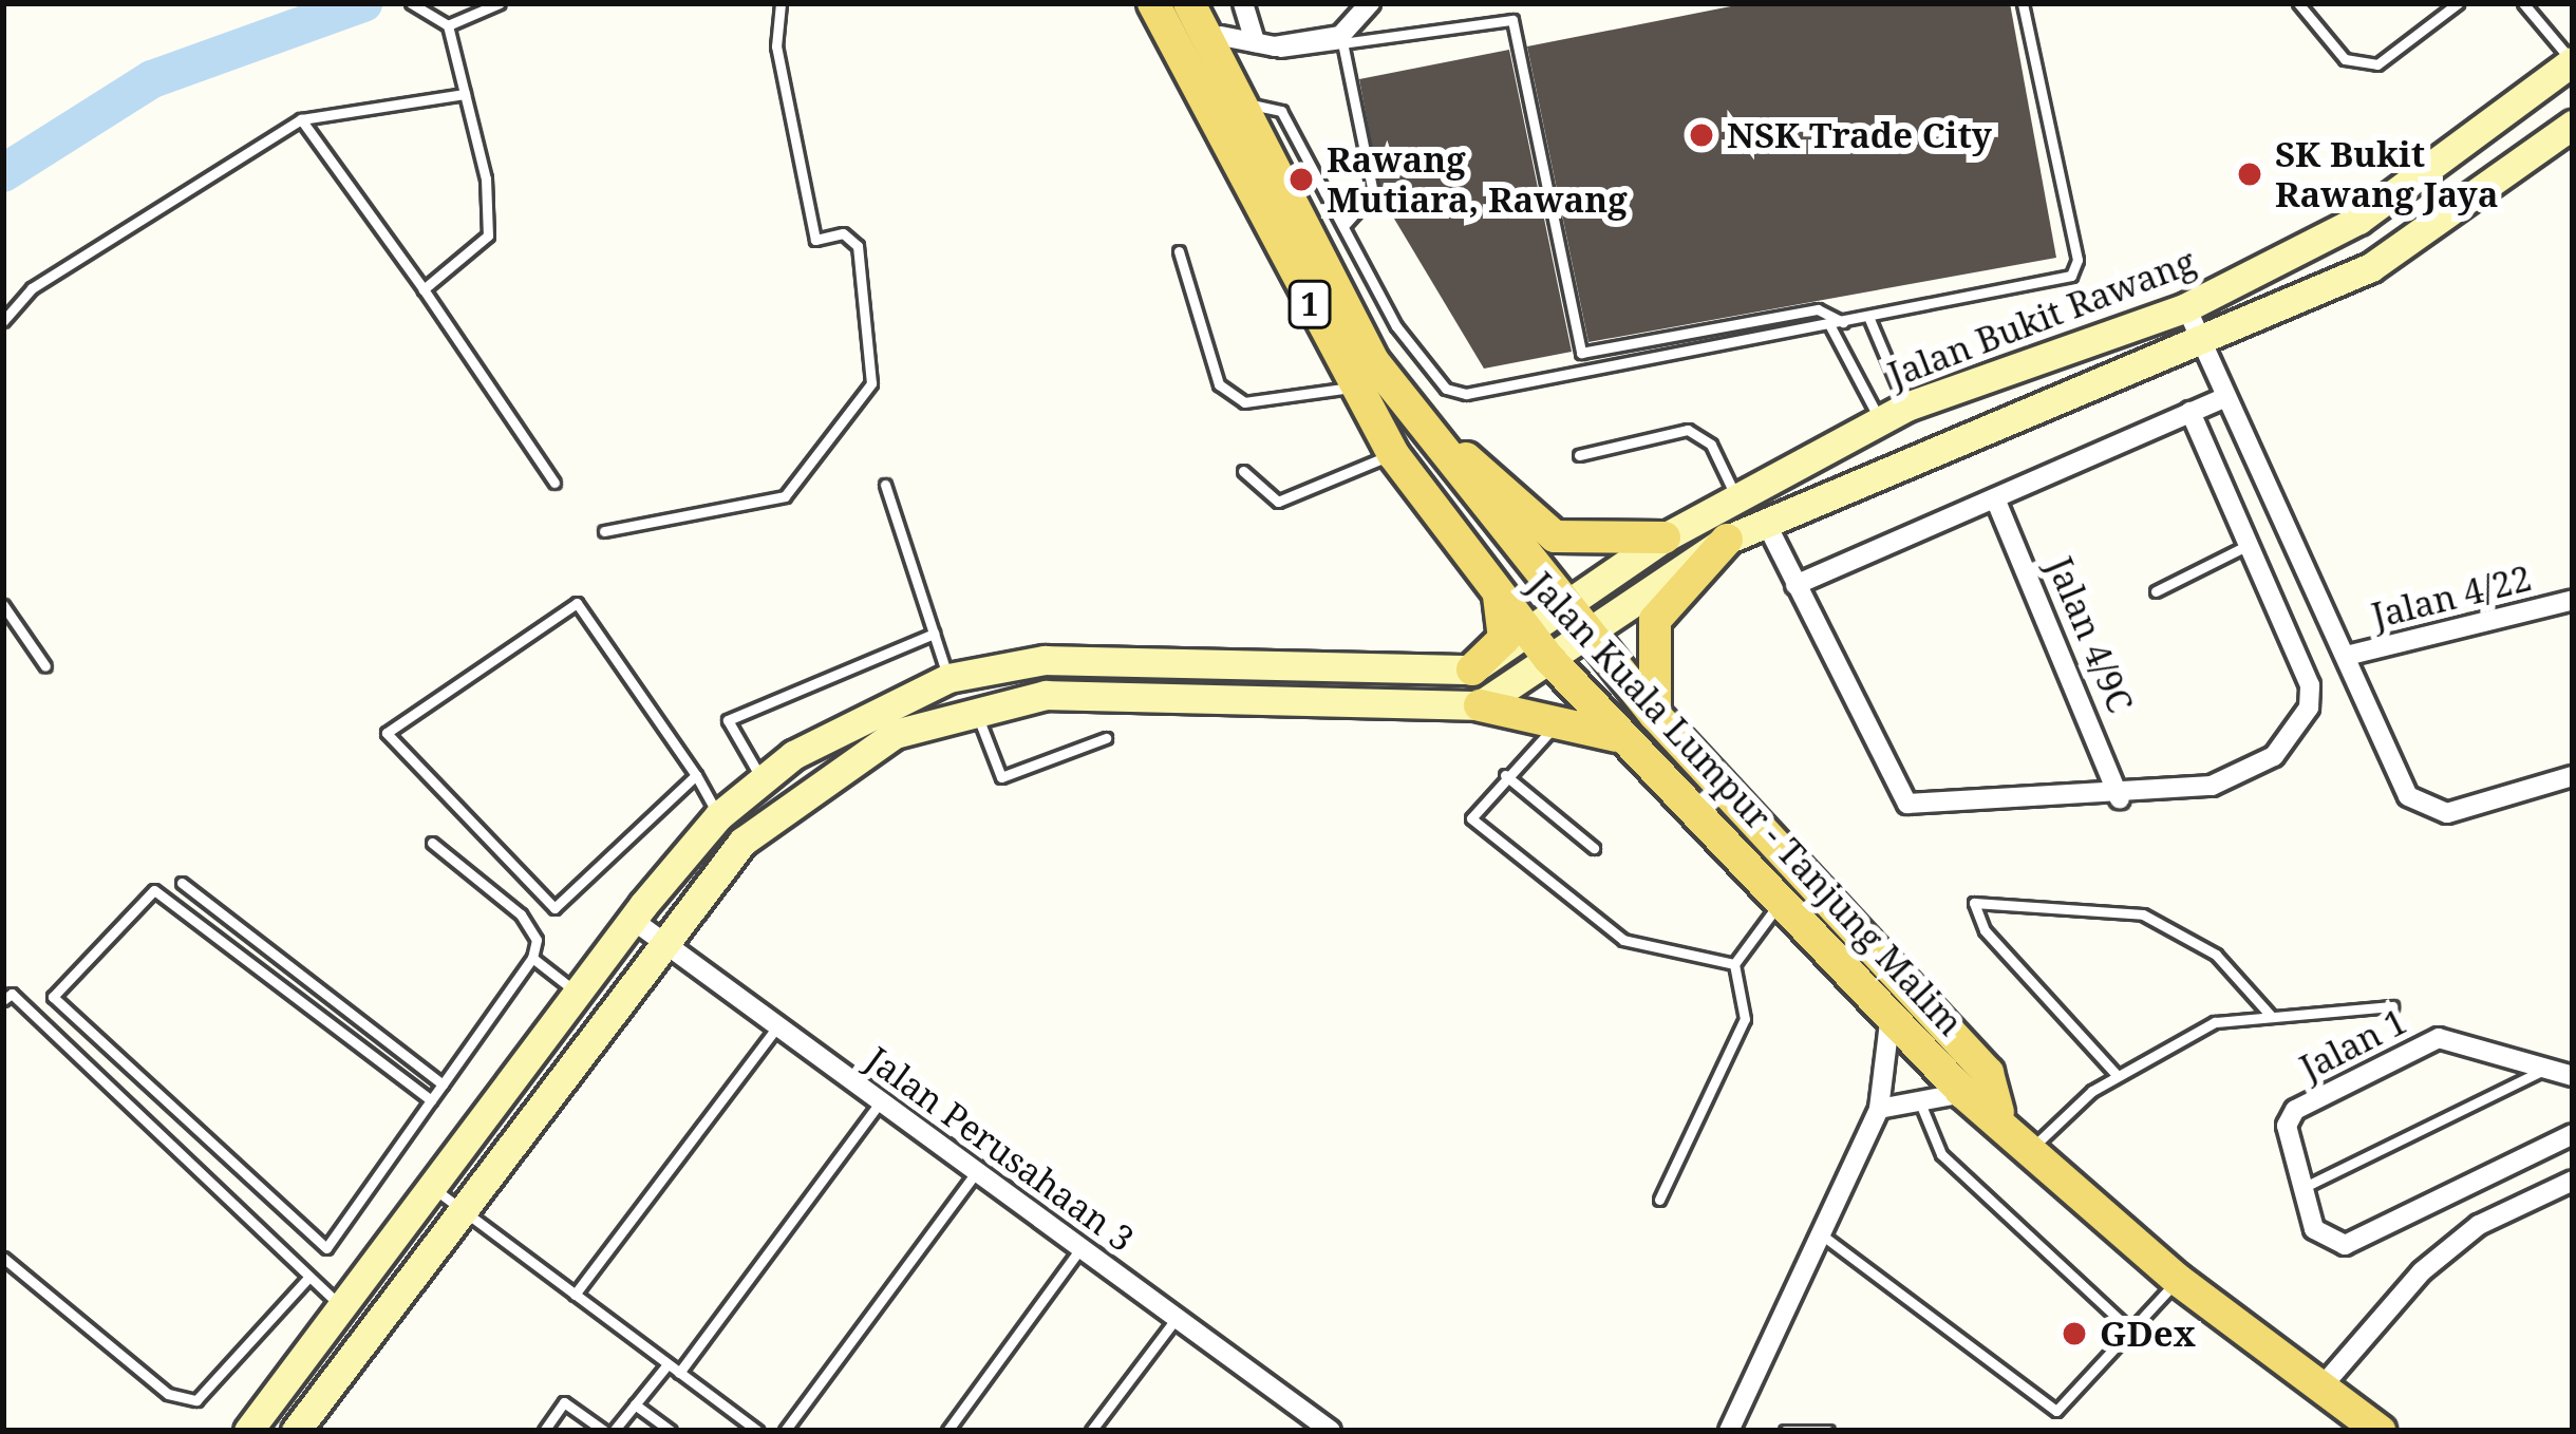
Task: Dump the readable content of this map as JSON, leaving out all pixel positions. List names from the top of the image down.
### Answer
{
  "streets": {
    "main road": ["1", "Jalan Kuala Lumpur - Tanjung Malim"],
    "street": [
      "Jalan Bukit Rawang",
      "Jalan 4/22",
      "Jalan 4/9C",
      "Jalan 1",
      "Jalan Perusahaan 3"
    ]
  },
  "crossings": [
    ["Jalan Bukit Rawang", "Jalan Kuala Lumpur - Tanjung Malim"]
  ],
  "places": [
    "NSK Trade City",
    "SK Bukit Rawang Jaya",
    "Rawang Mutiara, Rawang",
    "GDex"
  ]
}
